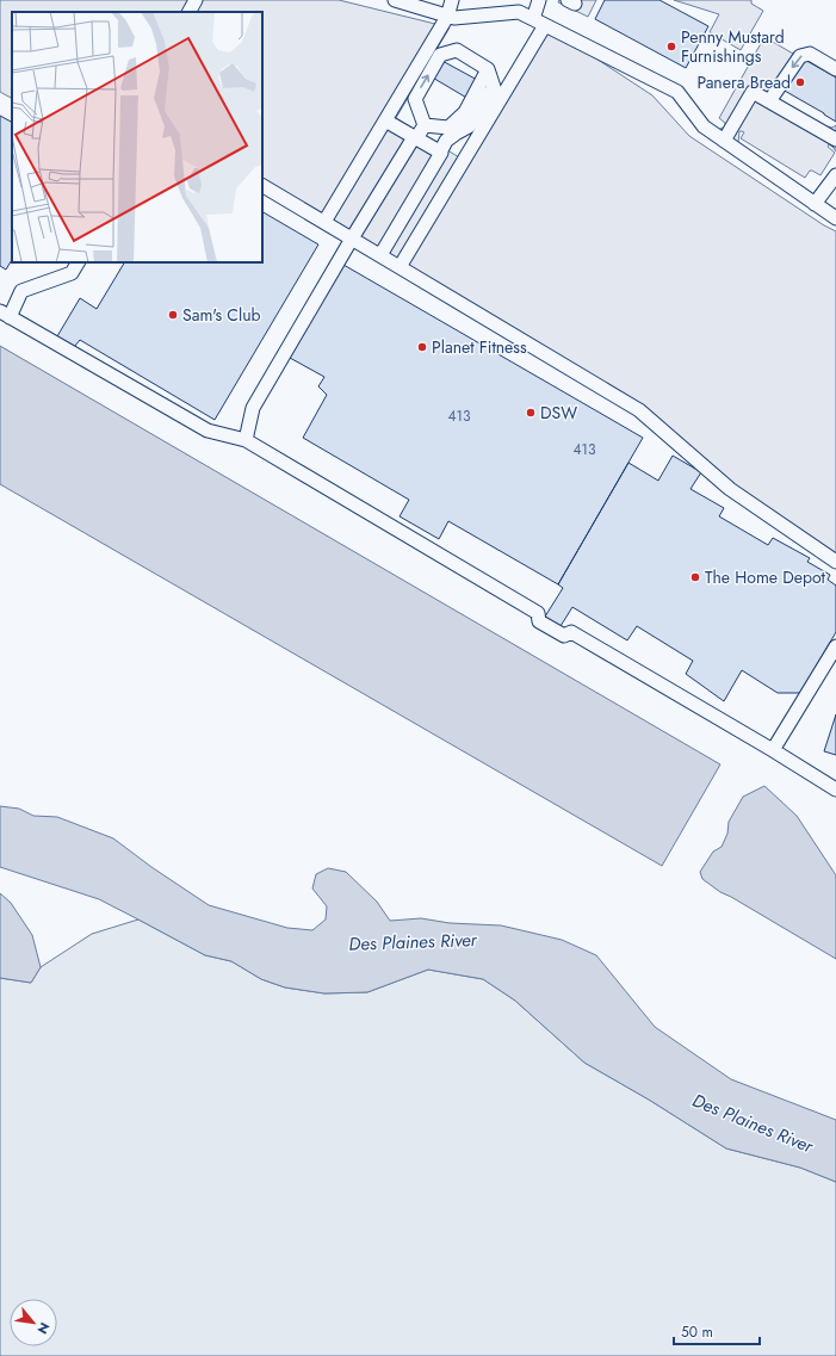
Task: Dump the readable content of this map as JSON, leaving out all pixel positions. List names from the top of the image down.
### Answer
{
  "water": ["Des Plaines River"],
  "places": [
    "Penny Mustard Furnishings",
    "Panera Bread",
    "Sam's Club",
    "Planet Fitness",
    "DSW",
    "The Home Depot"
  ],
  "house_numbers": ["413", "413"],
  "scale_bar": "50 m",
  "north": "bottom right"
}
